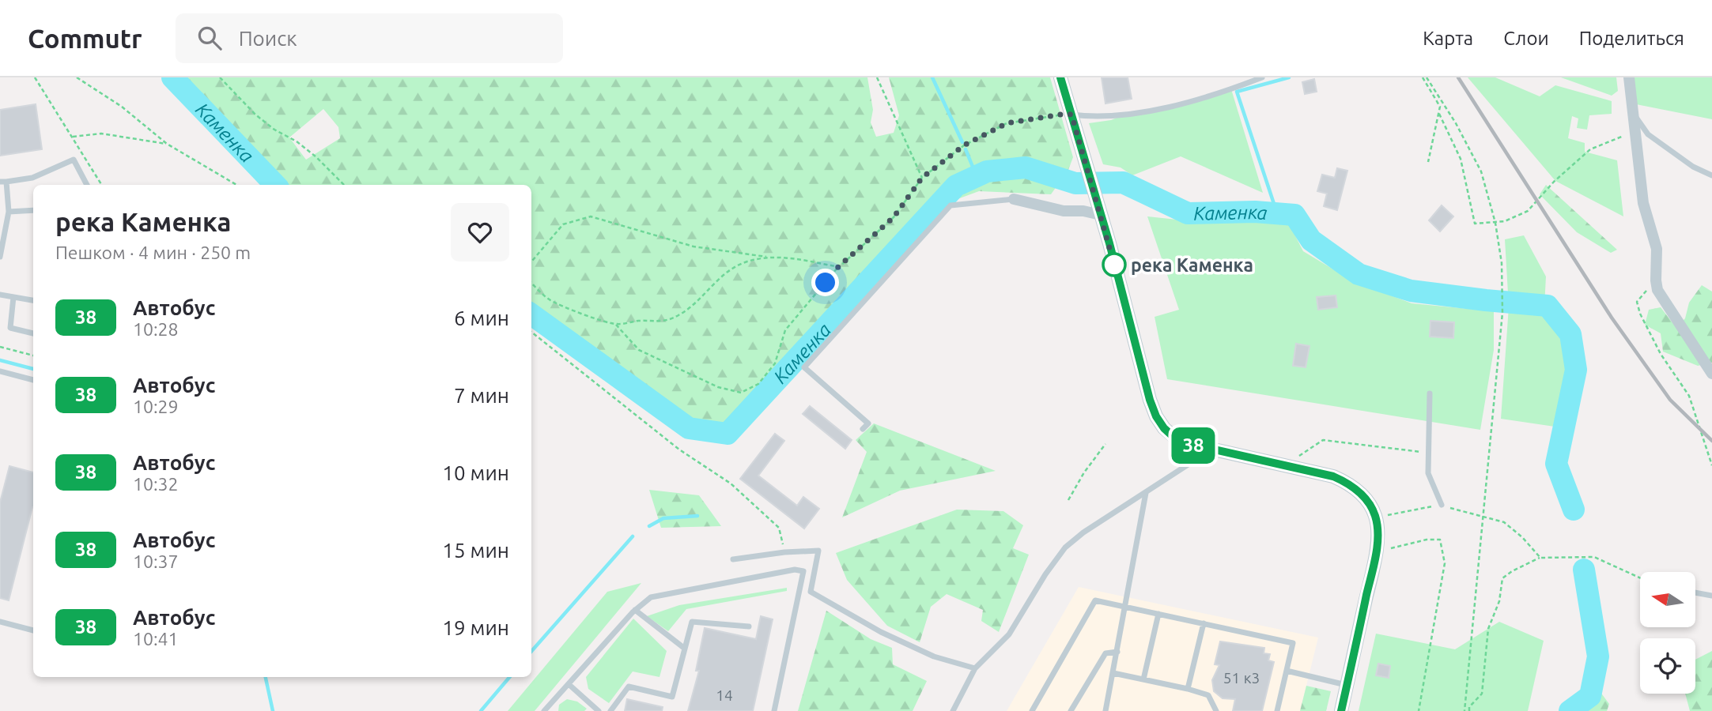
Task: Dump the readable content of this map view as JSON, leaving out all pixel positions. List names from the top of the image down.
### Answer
{
  "water": ["Каменка"],
  "places": ["река Каменка"],
  "lines": ["bus line 38"],
  "house_numbers": ["51 к3", "14"],
  "north": "left",
  "page": {
    "header": "Commutr",
    "search": "Поиск",
    "nav": ["Карта", "Слои", "Поделиться"],
    "on_map": "38",
    "heading": ["река Каменка", "Пешком · 4 мин · 250 m"],
    "list": [
      {
        "mark": "38",
        "name": "Автобус",
        "note": "10:28",
        "value": "6 мин"
      },
      {
        "mark": "38",
        "name": "Автобус",
        "note": "10:29",
        "value": "7 мин"
      },
      {
        "mark": "38",
        "name": "Автобус",
        "note": "10:32",
        "value": "10 мин"
      },
      {
        "mark": "38",
        "name": "Автобус",
        "note": "10:37",
        "value": "15 мин"
      },
      {
        "mark": "38",
        "name": "Автобус",
        "note": "10:41",
        "value": "19 мин"
      }
    ]
  }
}
